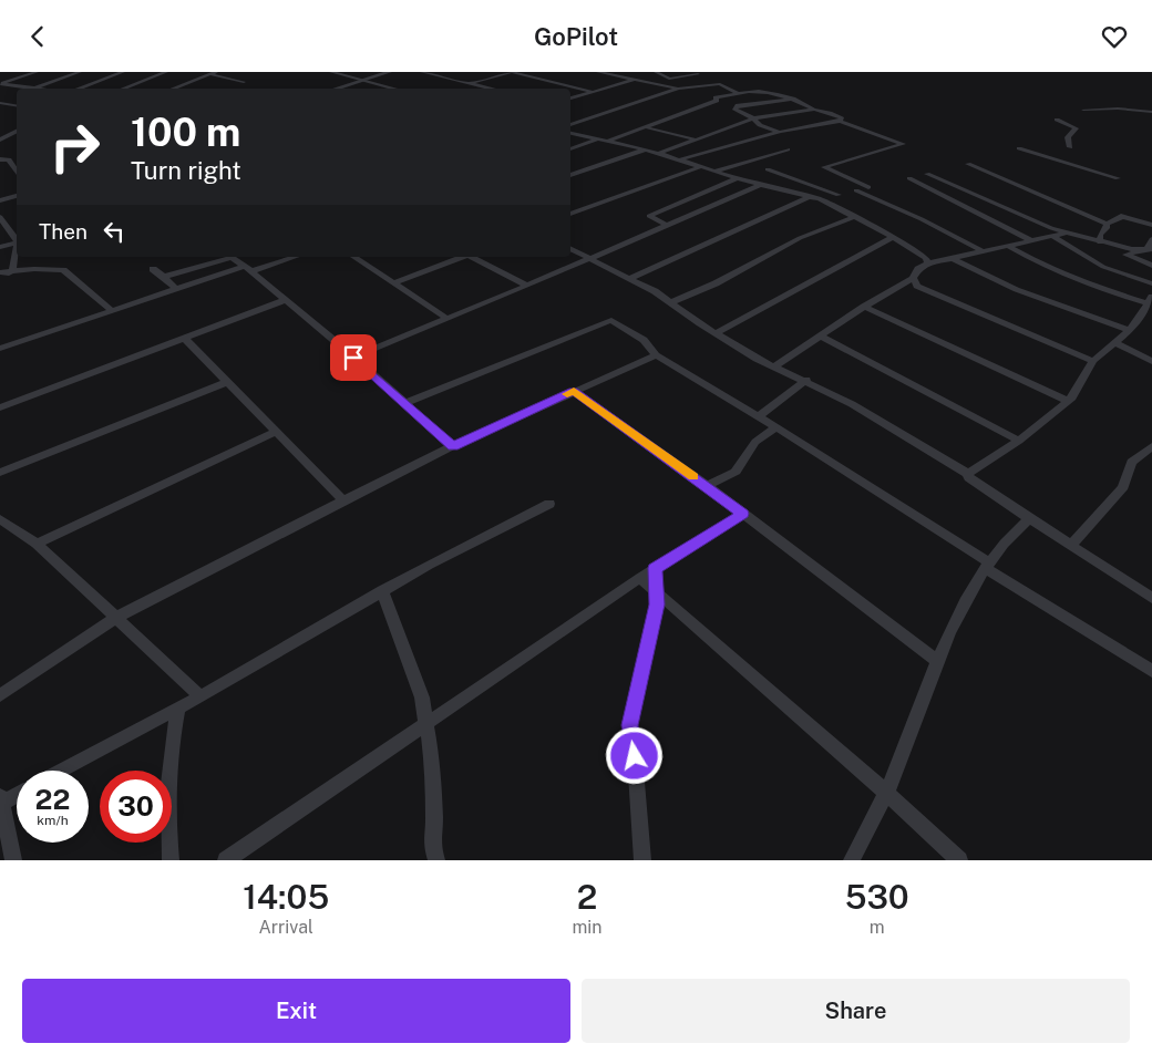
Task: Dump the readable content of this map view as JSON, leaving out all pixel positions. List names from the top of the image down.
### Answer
{
  "page": {
    "header": "GoPilot",
    "turn": ["100 m", "Turn right"],
    "then": "Then",
    "speed": "22 km/h",
    "limit": "30",
    "eta": [
      "14:05",
      "Arrival",
      "2",
      "min",
      "530",
      "m"
    ],
    "buttons": ["Exit", "Share"]
  }
}
